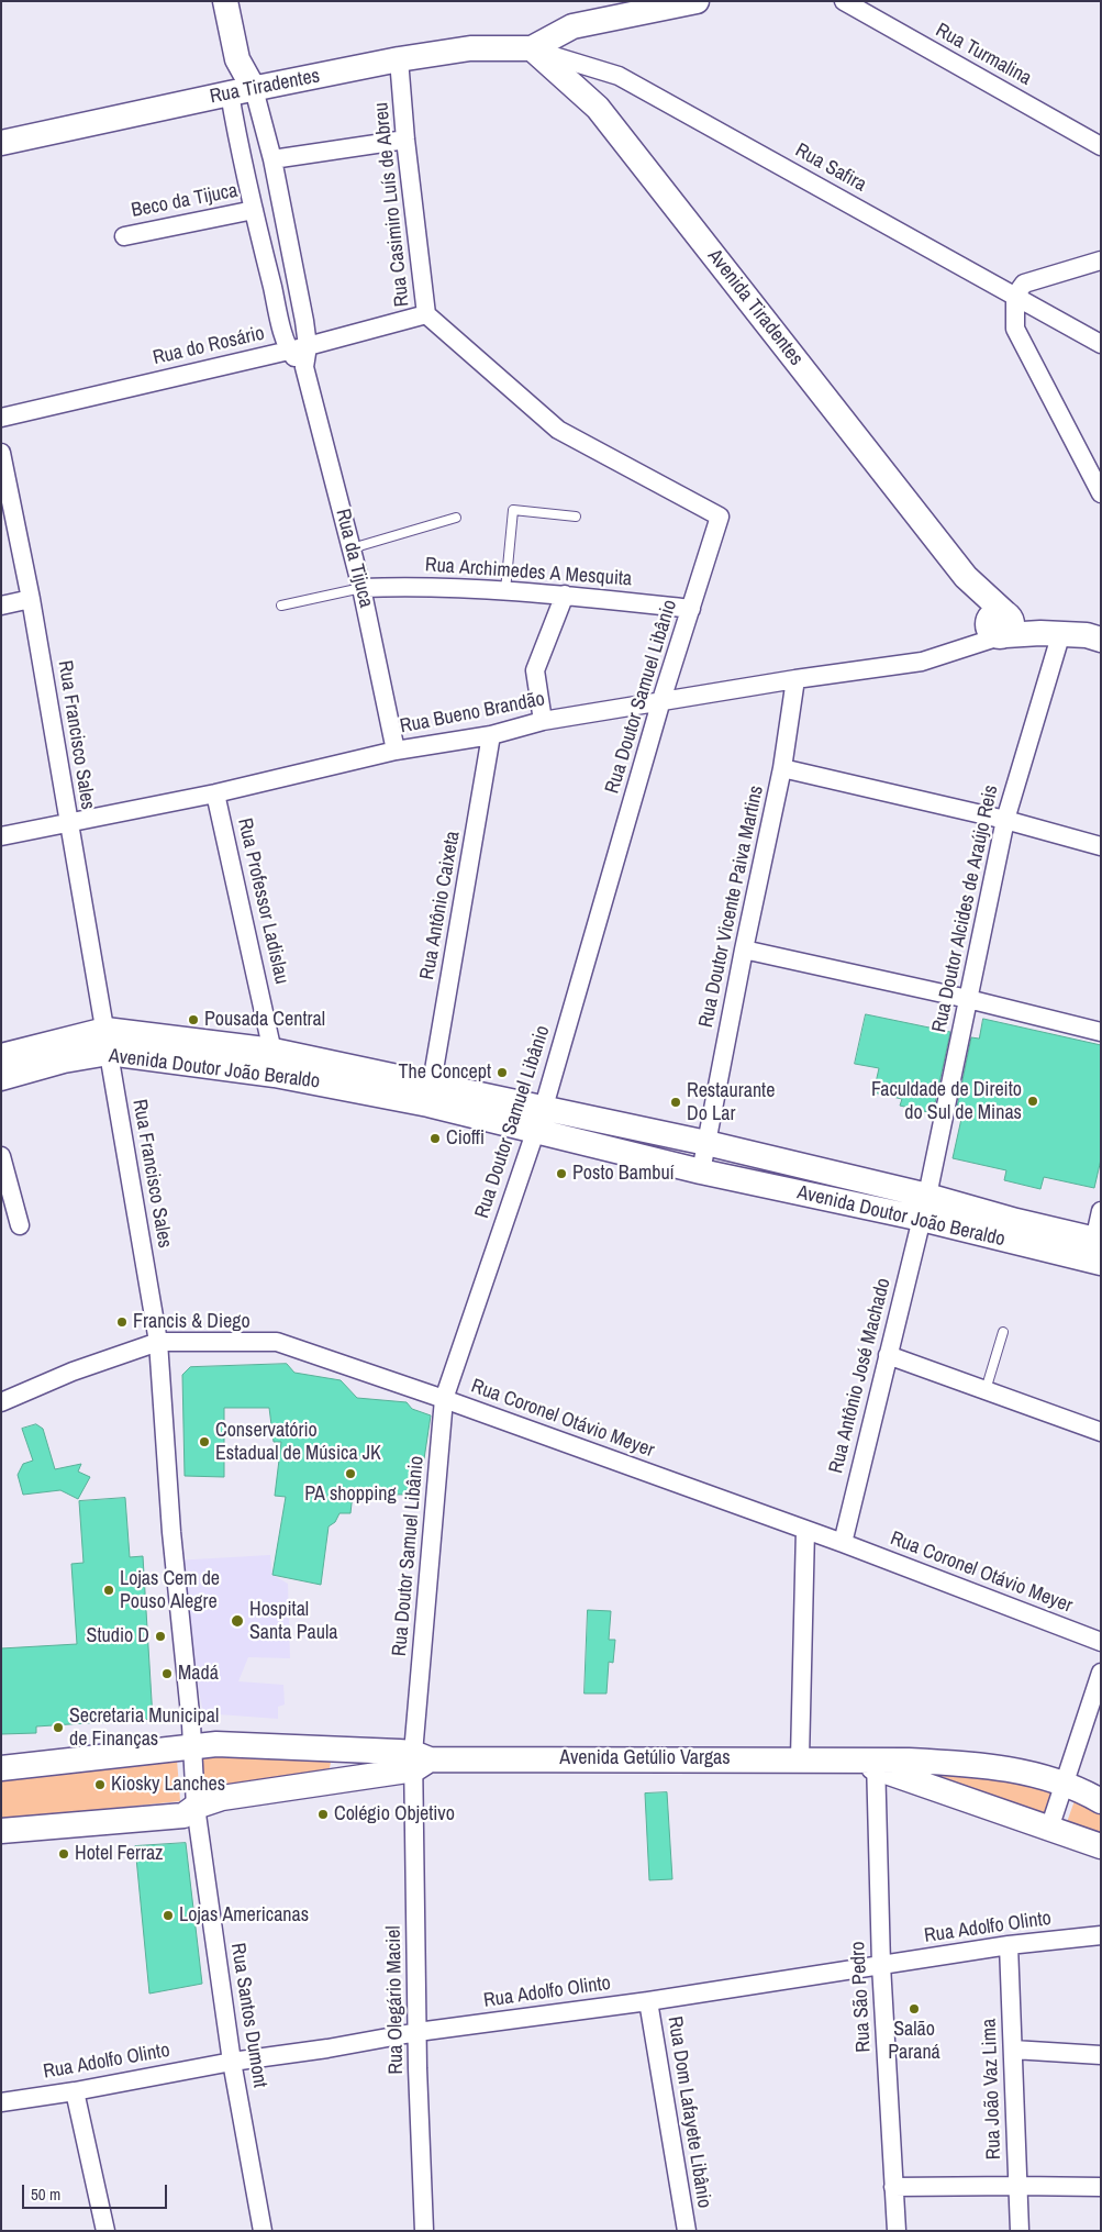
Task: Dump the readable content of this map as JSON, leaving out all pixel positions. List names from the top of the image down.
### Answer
{
  "streets": {
    "street": [
      "Rua Turmalina",
      "Rua Tiradentes",
      "Rua Safira",
      "Beco da Tijuca",
      "Rua Casimiro Luís de Abreu",
      "Avenida Tiradentes",
      "Rua do Rosário",
      "Rua da Tijuca",
      "Rua Archimedes A Mesquita",
      "Rua Doutor Samuel Libânio",
      "Rua Bueno Brandão",
      "Rua Francisco Sales",
      "Rua Professor Ladislau",
      "Rua Antônio Caixeta",
      "Rua Doutor Vicente Paiva Martins",
      "Rua Doutor Alcides de Araújo Reis",
      "Avenida Doutor João Beraldo",
      "Rua Antônio José Machado",
      "Rua Coronel Otávio Meyer",
      "Avenida Getúlio Vargas",
      "Rua Adolfo Olinto",
      "Rua São Pedro",
      "Rua Olegário Maciel",
      "Rua Santos Dumont",
      "Rua João Vaz Lima",
      "Rua Dom Lafayete Libânio"
    ]
  },
  "crossings": [
    ["Rua Tiradentes", "Rua Safira"],
    ["Rua Tiradentes", "Rua Casimiro Luís de Abreu"],
    ["Rua Tiradentes", "Avenida Tiradentes"],
    ["Rua Tiradentes", "Rua da Tijuca"],
    ["Rua Safira", "Avenida Tiradentes"],
    ["Beco da Tijuca", "Rua da Tijuca"],
    ["Rua Casimiro Luís de Abreu", "Rua do Rosário"],
    ["Rua Casimiro Luís de Abreu", "Rua Doutor Samuel Libânio"],
    ["Avenida Tiradentes", "Rua Bueno Brandão"],
    ["Rua do Rosário", "Rua da Tijuca"],
    ["Rua da Tijuca", "Rua Archimedes A Mesquita"],
    ["Rua da Tijuca", "Rua Bueno Brandão"],
    ["Rua Archimedes A Mesquita", "Rua Doutor Samuel Libânio"],
    ["Rua Doutor Samuel Libânio", "Rua Bueno Brandão"],
    ["Rua Doutor Samuel Libânio", "Avenida Doutor João Beraldo"],
    ["Rua Doutor Samuel Libânio", "Rua Coronel Otávio Meyer"],
    ["Rua Doutor Samuel Libânio", "Avenida Getúlio Vargas"],
    ["Rua Doutor Samuel Libânio", "Rua Olegário Maciel"],
    ["Rua Bueno Brandão", "Rua Francisco Sales"],
    ["Rua Bueno Brandão", "Rua Professor Ladislau"],
    ["Rua Bueno Brandão", "Rua Antônio Caixeta"],
    ["Rua Bueno Brandão", "Rua Doutor Vicente Paiva Martins"],
    ["Rua Francisco Sales", "Avenida Doutor João Beraldo"],
    ["Rua Francisco Sales", "Rua Coronel Otávio Meyer"],
    ["Rua Francisco Sales", "Avenida Getúlio Vargas"],
    ["Rua Francisco Sales", "Rua Santos Dumont"],
    ["Rua Professor Ladislau", "Avenida Doutor João Beraldo"],
    ["Rua Antônio Caixeta", "Avenida Doutor João Beraldo"],
    ["Rua Doutor Vicente Paiva Martins", "Avenida Doutor João Beraldo"],
    ["Rua Doutor Alcides de Araújo Reis", "Avenida Doutor João Beraldo"],
    ["Rua Doutor Alcides de Araújo Reis", "Rua Antônio José Machado"],
    ["Avenida Doutor João Beraldo", "Rua Antônio José Machado"],
    ["Rua Antônio José Machado", "Rua Coronel Otávio Meyer"],
    ["Avenida Getúlio Vargas", "Rua São Pedro"],
    ["Avenida Getúlio Vargas", "Rua Olegário Maciel"],
    ["Avenida Getúlio Vargas", "Rua Santos Dumont"],
    ["Rua Adolfo Olinto", "Rua São Pedro"],
    ["Rua Adolfo Olinto", "Rua Olegário Maciel"],
    ["Rua Adolfo Olinto", "Rua Santos Dumont"],
    ["Rua Adolfo Olinto", "Rua João Vaz Lima"],
    ["Rua Adolfo Olinto", "Rua Dom Lafayete Libânio"]
  ],
  "places": [
    "Pousada Central",
    "The Concept",
    "Faculdade de Direito do Sul de Minas",
    "Restaurante Do Lar",
    "Cioffi",
    "Posto Bambuí",
    "Francis & Diego",
    "Conservatório Estadual de Música JK",
    "PA shopping",
    "Lojas Cem de Pouso Alegre",
    "Hospital Santa Paula",
    "Studio D",
    "Madá",
    "Secretaria Municipal de Finanças",
    "Kiosky Lanches",
    "Colégio Objetivo",
    "Hotel Ferraz",
    "Lojas Americanas",
    "Salão Paraná"
  ],
  "scale_bar": "50 m"
}
